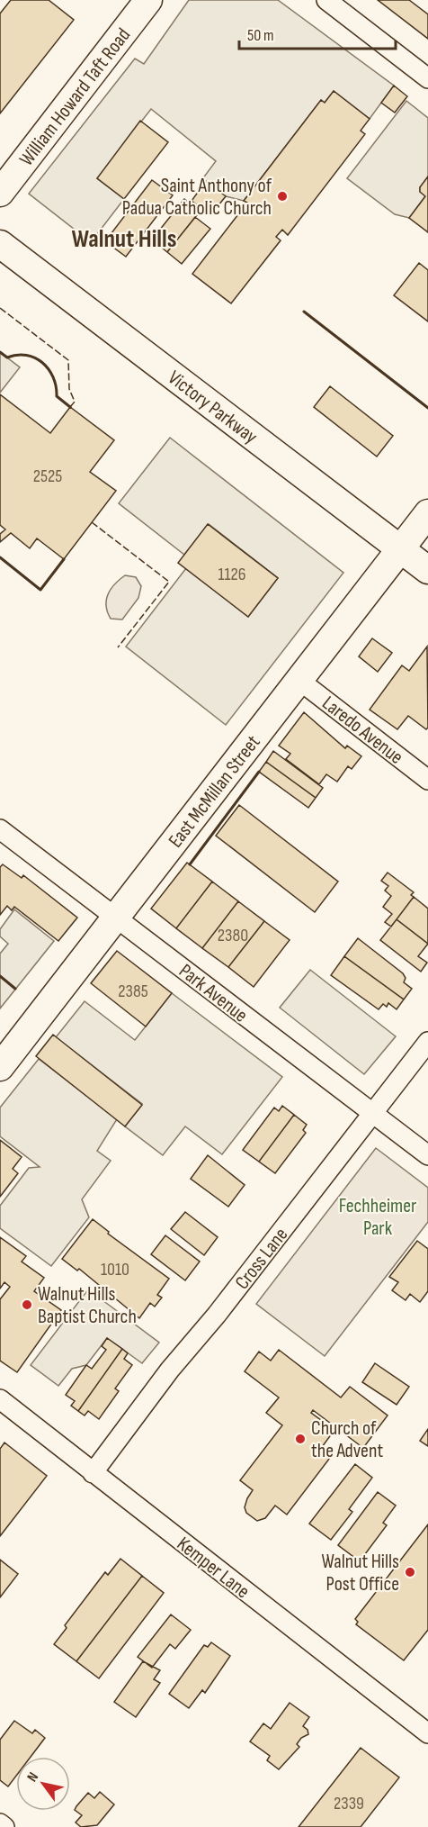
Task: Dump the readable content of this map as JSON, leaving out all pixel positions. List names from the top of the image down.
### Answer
{
  "streets": {
    "street": [
      "William Howard Taft Road",
      "Victory Parkway",
      "Laredo Avenue",
      "East McMillan Street",
      "Park Avenue",
      "Cross Lane",
      "Kemper Lane"
    ]
  },
  "crossings": [
    ["Victory Parkway", "East McMillan Street"],
    ["Laredo Avenue", "East McMillan Street"],
    ["East McMillan Street", "Park Avenue"],
    ["Park Avenue", "Cross Lane"],
    ["Cross Lane", "Kemper Lane"]
  ],
  "districts": ["Walnut Hills"],
  "parks": ["Fechheimer Park"],
  "places": [
    "Saint Anthony of Padua Catholic Church",
    "Walnut Hills Baptist Church",
    "Church of the Advent",
    "Walnut Hills Post Office"
  ],
  "house_numbers": [
    "2525",
    "1126",
    "2380",
    "2385",
    "1010",
    "2339"
  ],
  "scale_bar": "50 m",
  "north": "top left"
}
